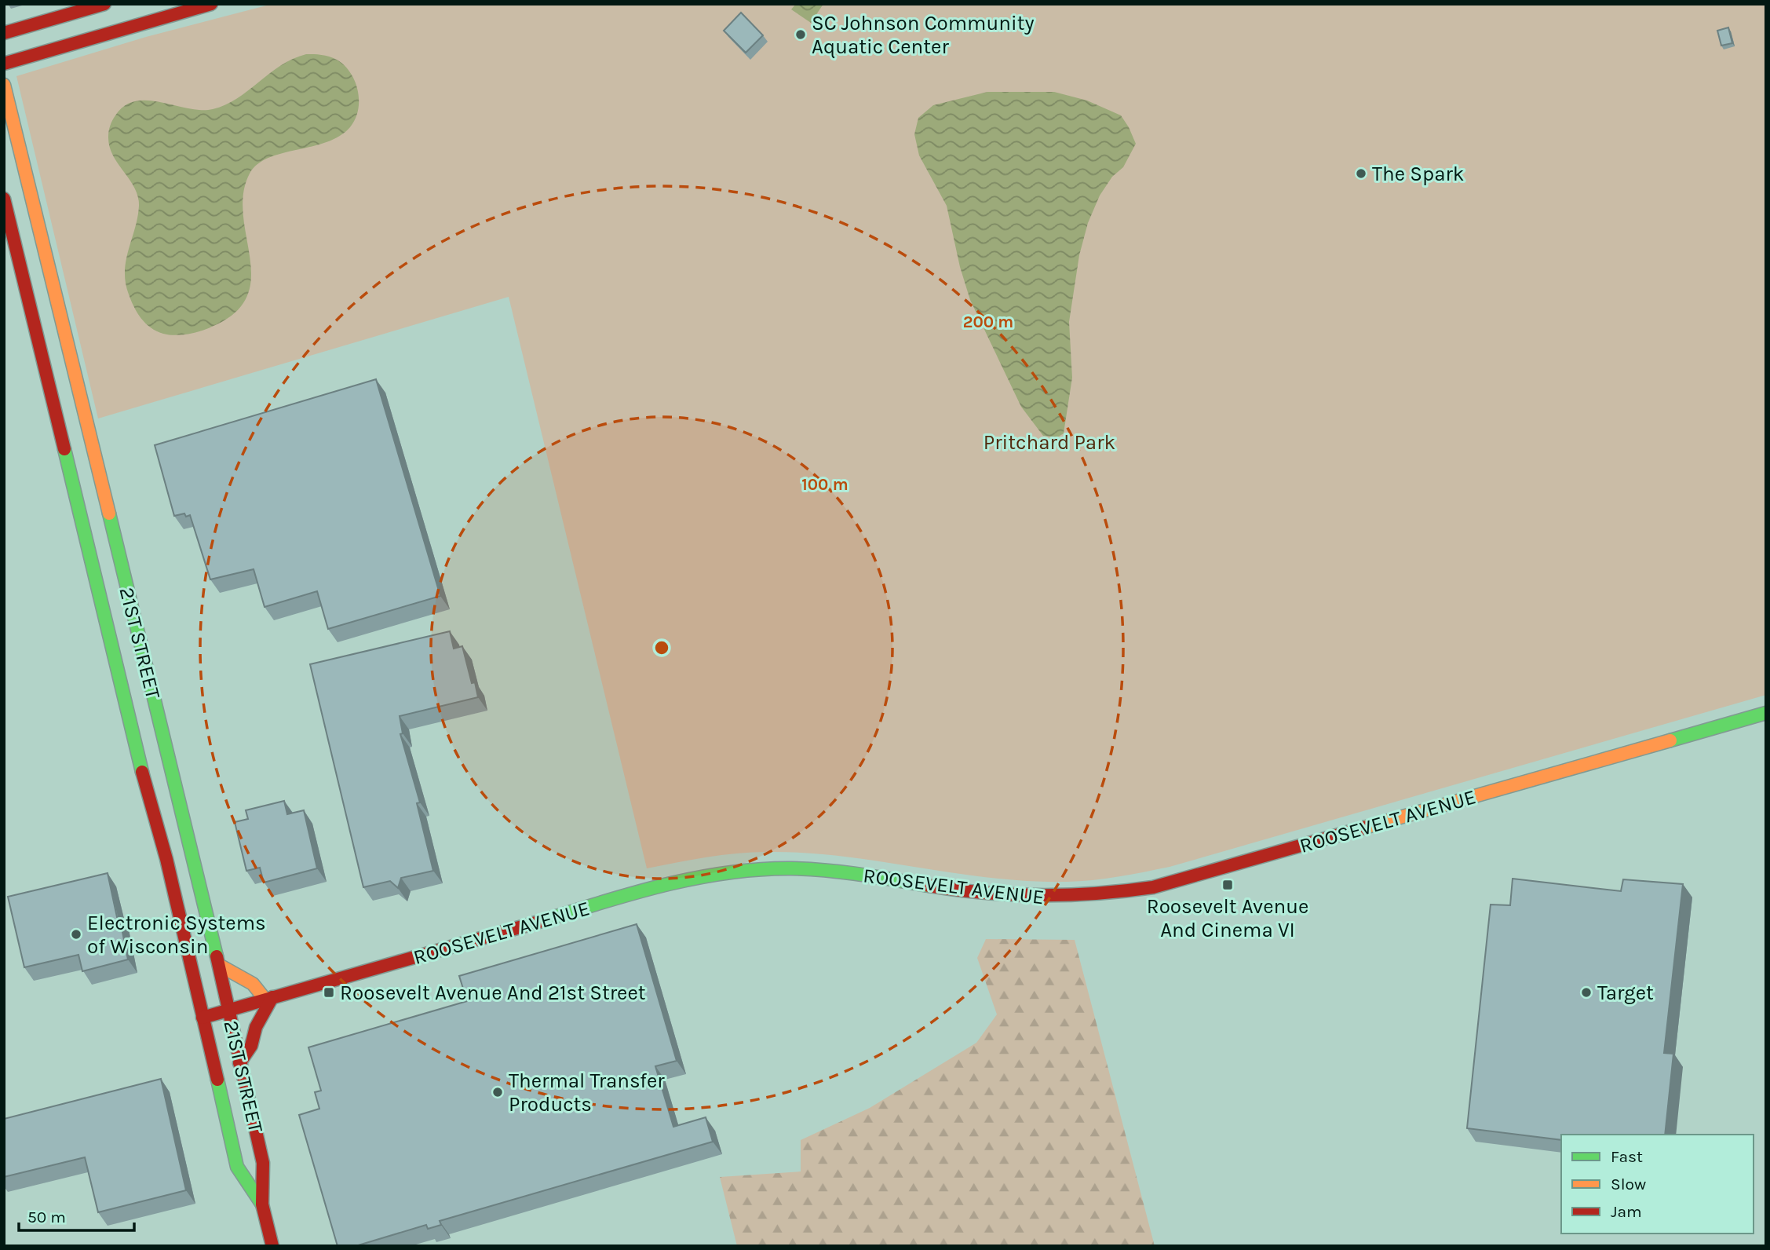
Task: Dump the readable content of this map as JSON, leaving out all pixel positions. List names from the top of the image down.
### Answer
{
  "streets": {
    "street": ["21ST STREET", "ROOSEVELT AVENUE"]
  },
  "crossings": [
    ["21ST STREET", "ROOSEVELT AVENUE"]
  ],
  "parks": ["Pritchard Park"],
  "places": {
    "other": [
      "SC Johnson Community Aquatic Center",
      "The Spark",
      "Electronic Systems of Wisconsin",
      "Target",
      "Thermal Transfer Products"
    ],
    "transit": ["Roosevelt Avenue And Cinema VI", "Roosevelt Avenue And 21st Street"]
  },
  "legend": ["Fast", "Slow", "Jam"],
  "scale_bar": "50 m",
  "rings": ["200 m", "100 m"]
}
